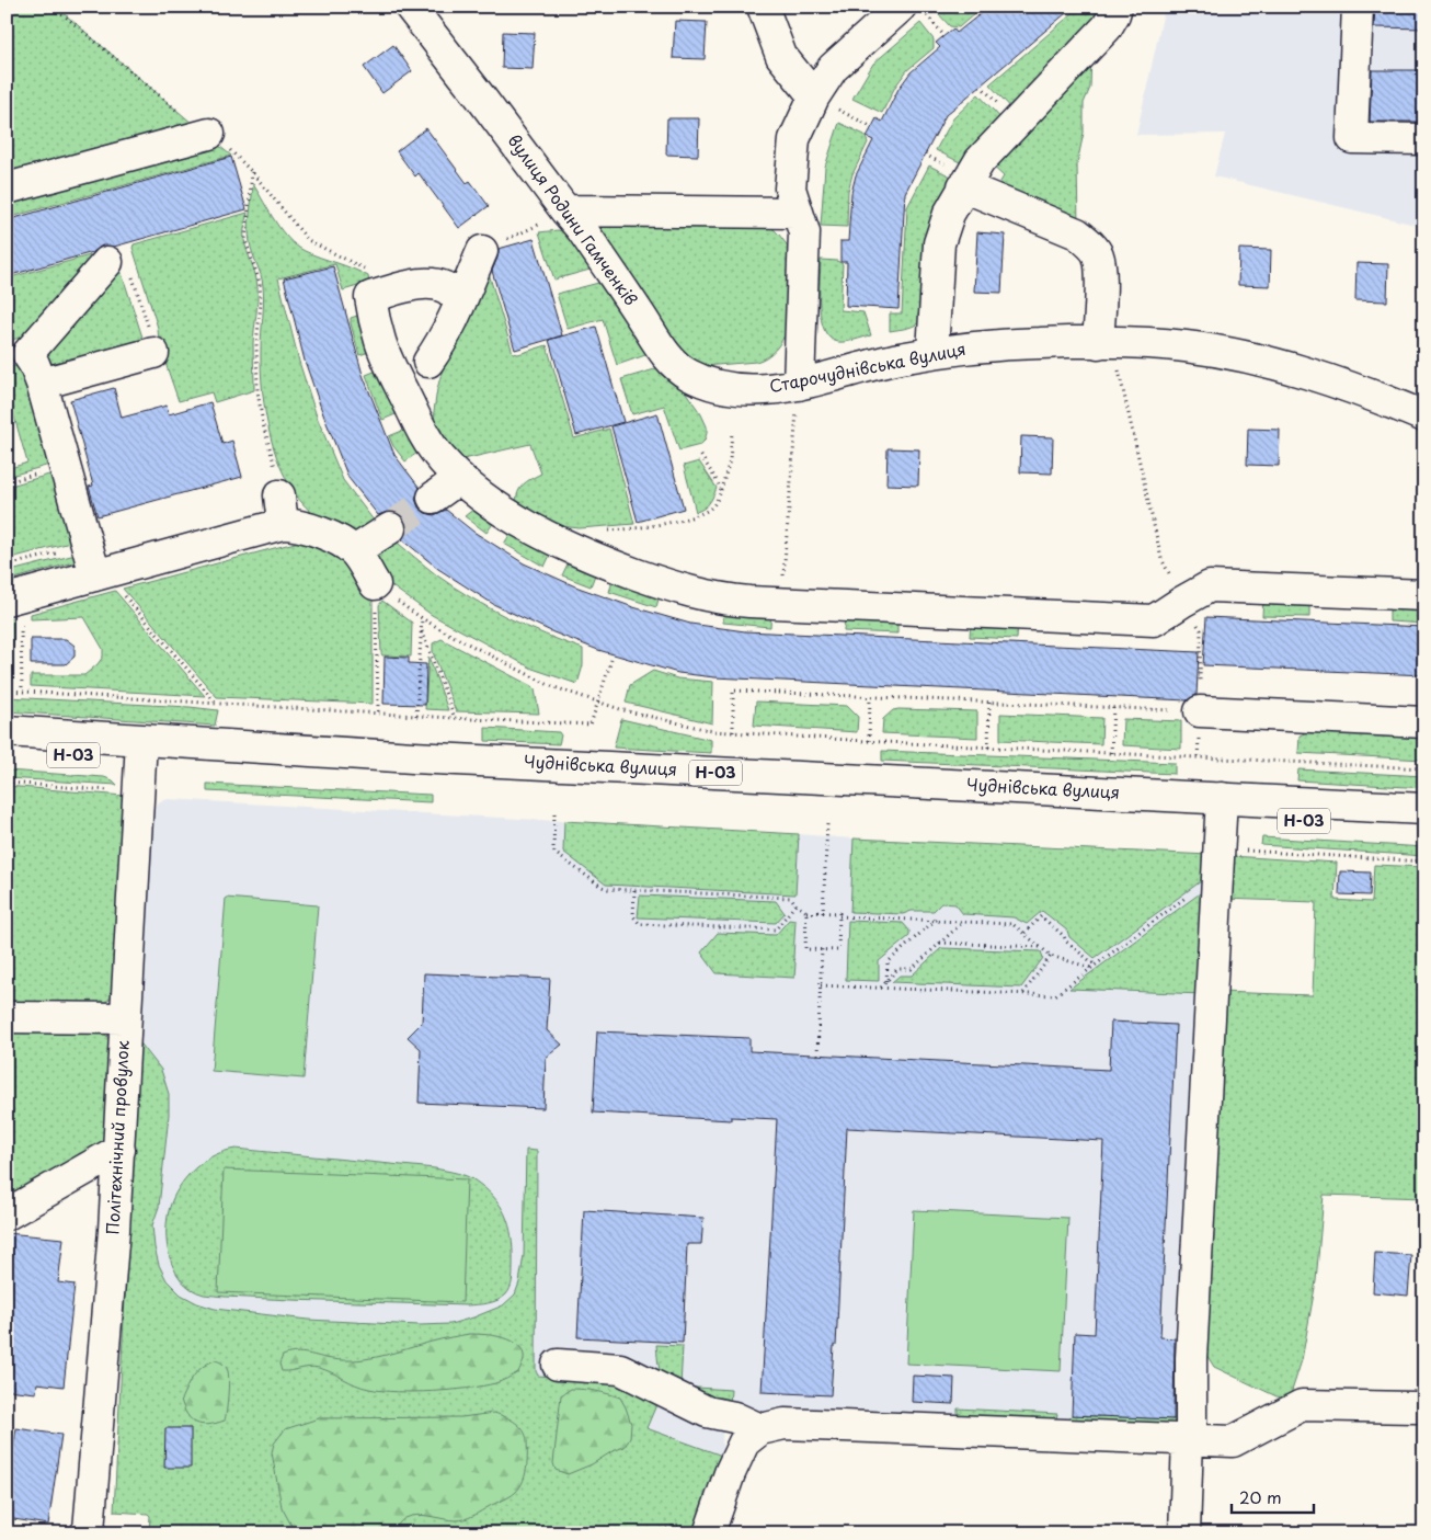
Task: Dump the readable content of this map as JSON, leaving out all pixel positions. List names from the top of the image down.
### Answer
{
  "streets": {
    "street": [
      "вулиця Родини Гамченків",
      "Старочуднівська вулиця",
      "Н-03",
      "Чуднівська вулиця",
      "Політехнічний провулок"
    ]
  },
  "crossings": [
    ["вулиця Родини Гамченків", "Старочуднівська вулиця"],
    ["Чуднівська вулиця", "Політехнічний провулок"]
  ],
  "scale_bar": "20 m"
}
